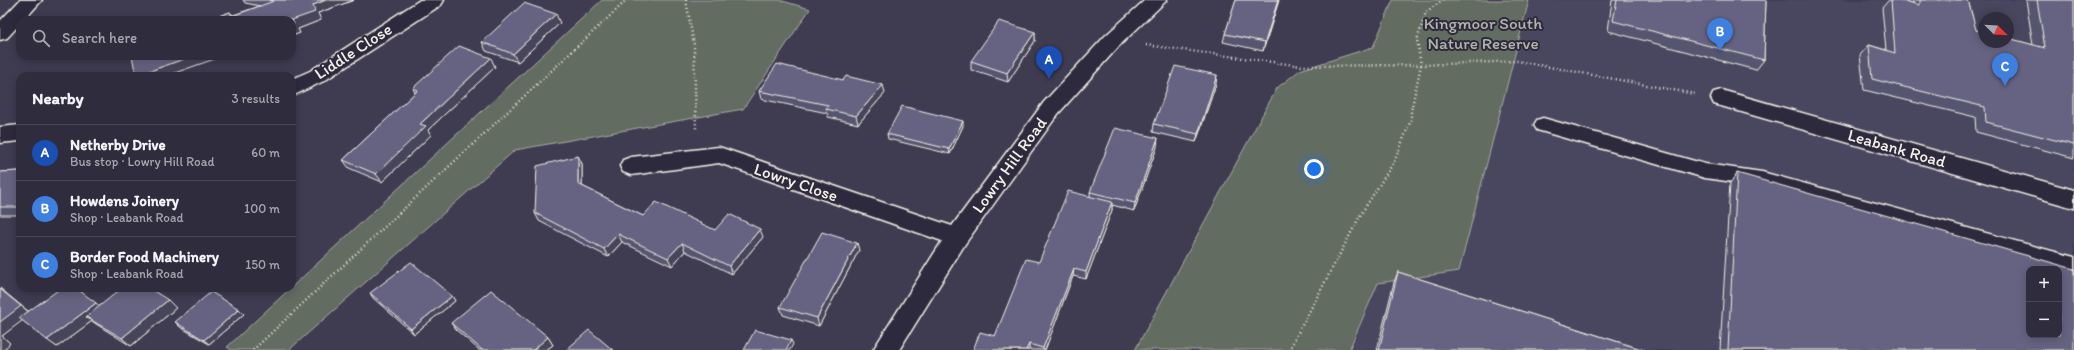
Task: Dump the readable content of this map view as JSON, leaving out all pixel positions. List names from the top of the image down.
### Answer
{
  "streets": {
    "street": [
      "Liddle Close",
      "Leabank Road",
      "Lowry Hill Road",
      "Lowry Close"
    ]
  },
  "crossings": [
    ["Lowry Hill Road", "Lowry Close"]
  ],
  "parks": ["Kingmoor South Nature Reserve"],
  "north": "bottom right",
  "page": {
    "search": "Search here",
    "pins": ["B", "A", "C"],
    "heading": ["Nearby", "3 results"],
    "list": [
      {
        "mark": "A",
        "name": "Netherby Drive",
        "note": "Bus stop · Lowry Hill Road",
        "value": "60 m"
      },
      {
        "mark": "B",
        "name": "Howdens Joinery",
        "note": "Shop · Leabank Road",
        "value": "100 m"
      },
      {
        "mark": "C",
        "name": "Border Food Machinery",
        "note": "Shop · Leabank Road",
        "value": "150 m"
      }
    ],
    "map_buttons": ["+", "−"]
  }
}
